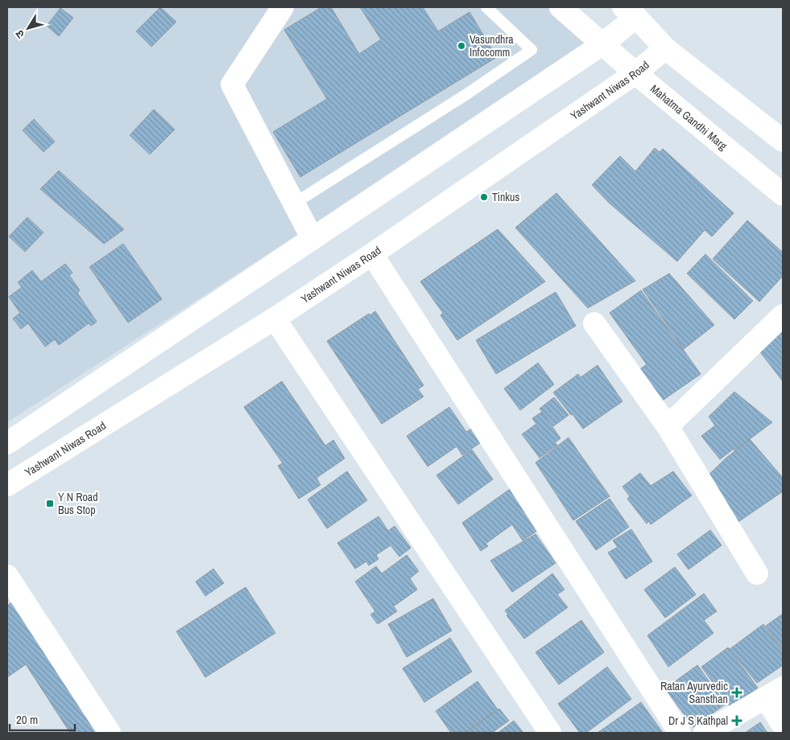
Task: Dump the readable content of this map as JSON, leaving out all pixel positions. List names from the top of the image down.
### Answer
{
  "streets": {
    "street": ["Yashwant Niwas Road", "Mahatma Gandhi Marg"]
  },
  "crossings": [
    ["Yashwant Niwas Road", "Mahatma Gandhi Marg"]
  ],
  "places": {
    "other": ["Vasundhra Infocomm", "Tinkus"],
    "transit": ["Y N Road Bus Stop"],
    "health": ["Ratan Ayurvedic Sansthan", "Dr J S Kathpal"]
  },
  "scale_bar": "20 m",
  "north": "bottom left"
}
